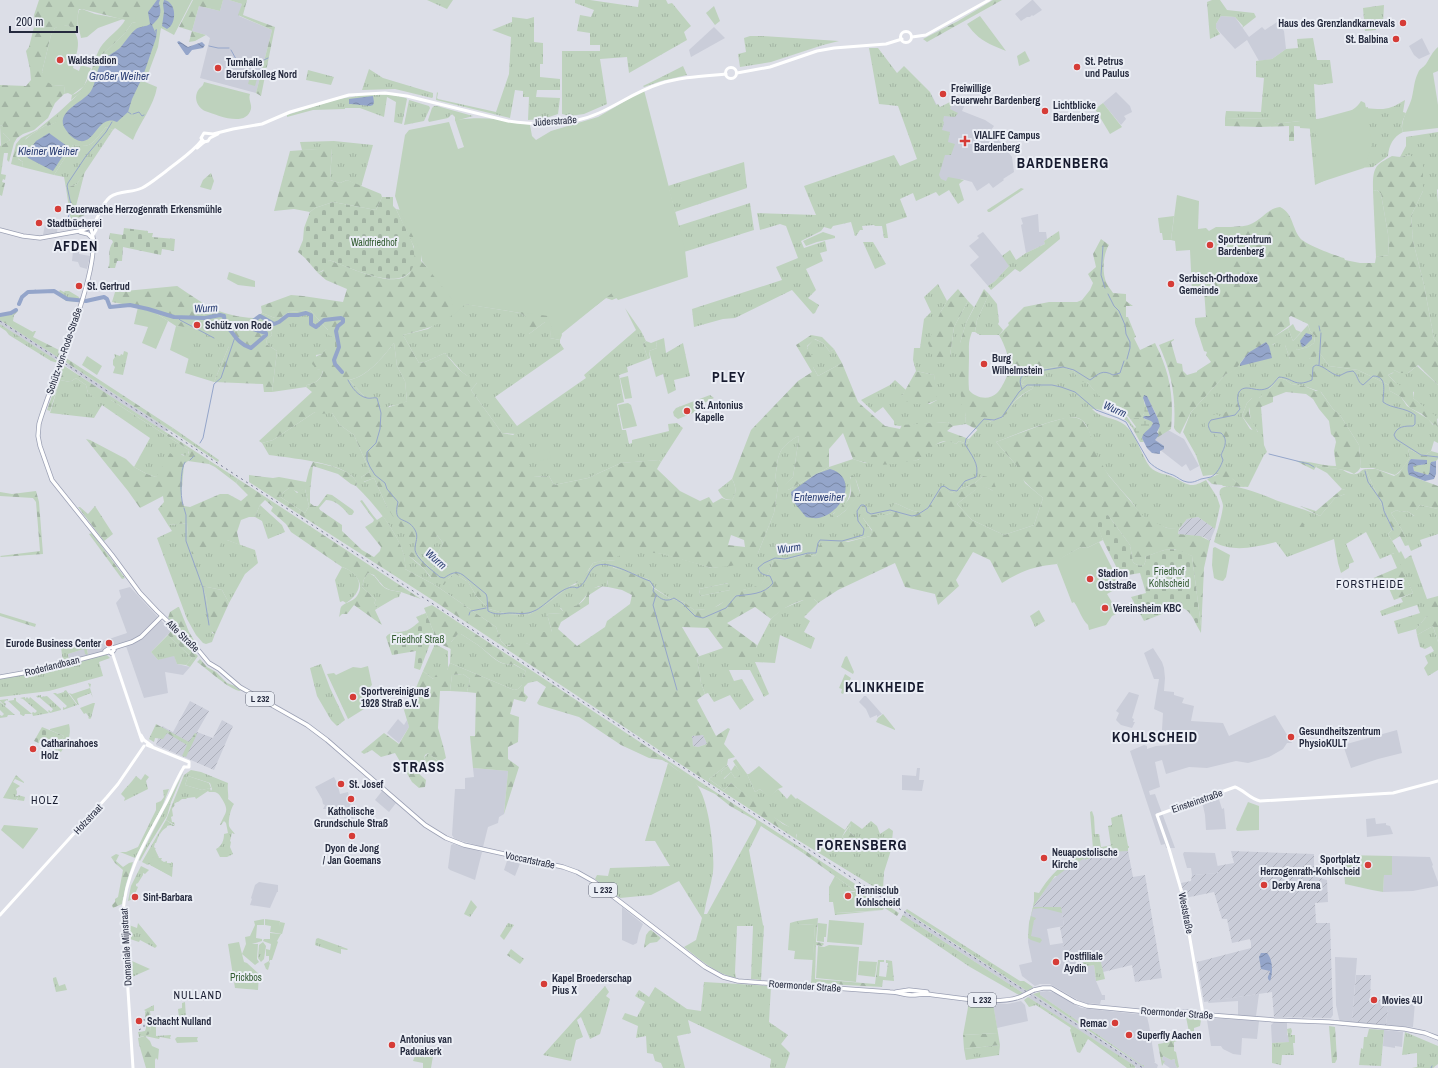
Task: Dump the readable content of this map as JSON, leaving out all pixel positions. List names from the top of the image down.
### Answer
{
  "streets": {
    "main road": [
      "Jüderstraße",
      "Schütz-von-Rode-Straße",
      "Alte Straße",
      "Roderlandbaan",
      "L 232",
      "Einsteinstraße",
      "Holzstraat",
      "Voccartstraße",
      "Weststraße",
      "Domaniale Mijnstraat",
      "Roermonder Straße"
    ]
  },
  "crossings": [
    ["Schütz-von-Rode-Straße", "Alte Straße"],
    ["Alte Straße", "Roderlandbaan"],
    ["Alte Straße", "Voccartstraße"],
    ["Einsteinstraße", "Weststraße"],
    ["Holzstraat", "Domaniale Mijnstraat"],
    ["Voccartstraße", "Roermonder Straße"],
    ["Weststraße", "Roermonder Straße"]
  ],
  "districts": [
    "BARDENBERG",
    "AFDEN",
    "PLEY",
    "FORSTHEIDE",
    "KLINKHEIDE",
    "KOHLSCHEID",
    "STRASS",
    "HOLZ",
    "FORENSBERG",
    "NULLAND"
  ],
  "water": [
    "Großer Weiher",
    "Kleiner Weiher",
    "Wurm",
    "Entenweiher"
  ],
  "parks": [
    "Waldfriedhof",
    "Friedhof Kohlscheid",
    "Friedhof Straß",
    "Prickbos"
  ],
  "places": {
    "other": [
      "Haus des Grenzlandkarnevals",
      "St. Balbina",
      "Waldstadion",
      "St. Petrus und Paulus",
      "Turnhalle Berufskolleg Nord",
      "Freiwillige Feuerwehr Bardenberg",
      "Lichtblicke Bardenberg",
      "Feuerwache Herzogenrath Erkensmühle",
      "Stadtbücherei",
      "Sportzentrum Bardenberg",
      "Serbisch-Orthodoxe Gemeinde",
      "St. Gertrud",
      "Schütz von Rode",
      "Burg Wilhelmstein",
      "St. Antonius Kapelle",
      "Stadion Oststraße",
      "Vereinsheim KBC",
      "Eurode Business Center",
      "Sportvereinigung 1928 Straß e.V.",
      "Gesundheitszentrum PhysioKULT",
      "Catharinahoes Holz",
      "St. Josef",
      "Katholische Grundschule Straß",
      "Dyon de Jong / Jan Goemans",
      "Neuapostolische Kirche",
      "Sportplatz Herzogenrath-Kohlscheid",
      "Derby Arena",
      "Tennisclub Kohlscheid",
      "Sint-Barbara",
      "Postfiliale Aydin",
      "Kapel Broederschap Pius X",
      "Movies 4U",
      "Schacht Nulland",
      "Remac",
      "Superfly Aachen",
      "Antonius van Paduakerk"
    ],
    "health": ["VIALIFE Campus Bardenberg"]
  },
  "scale_bar": "200 m"
}
